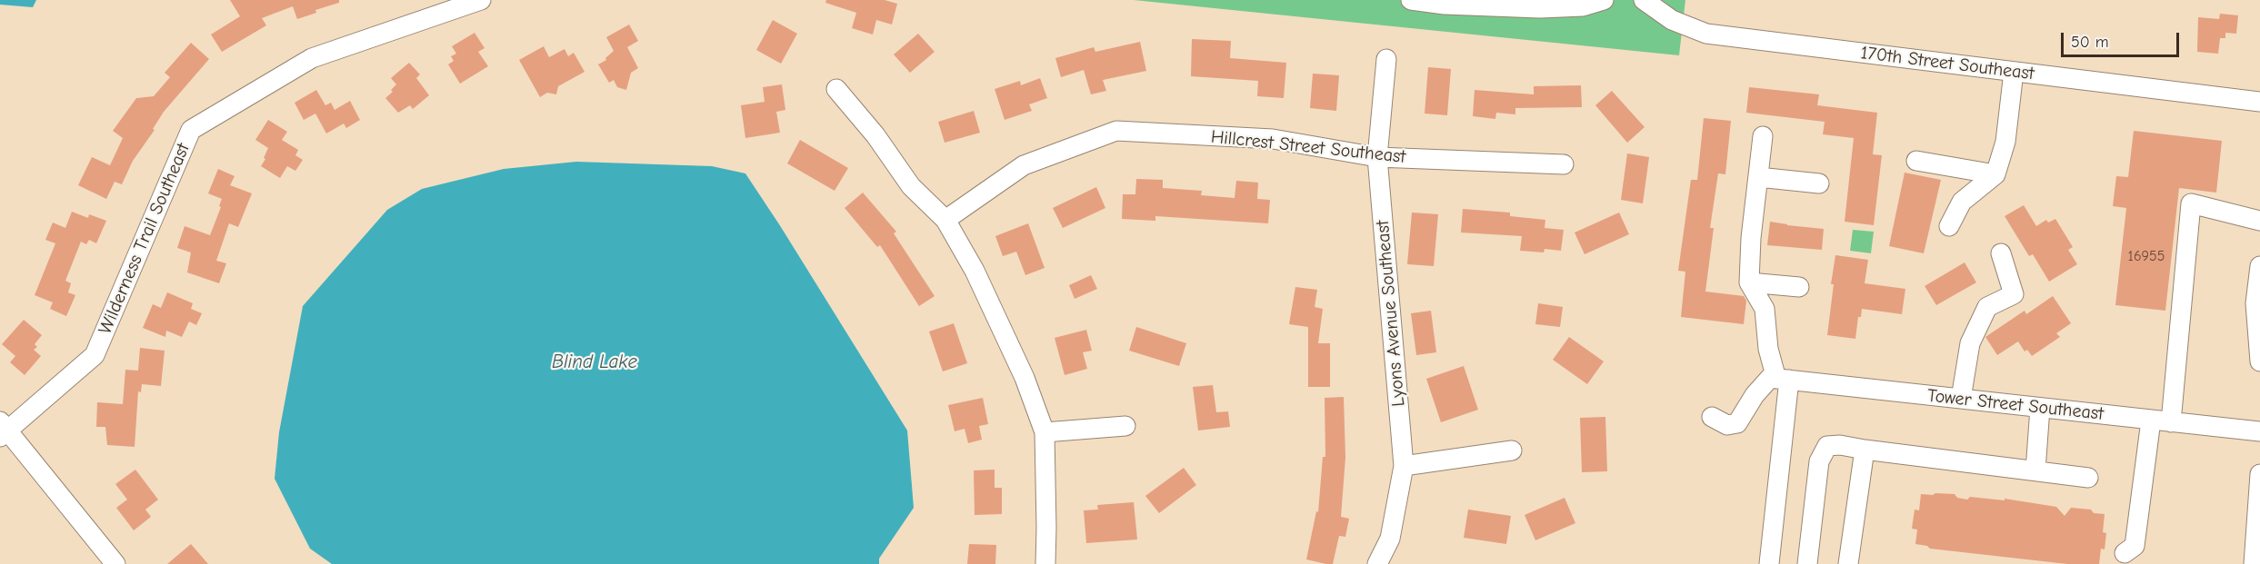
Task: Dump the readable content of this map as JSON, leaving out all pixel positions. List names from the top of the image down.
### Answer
{
  "streets": {
    "street": [
      "170th Street Southeast",
      "Hillcrest Street Southeast",
      "Wilderness Trail Southeast",
      "Lyons Avenue Southeast",
      "Tower Street Southeast"
    ]
  },
  "crossings": [
    ["Hillcrest Street Southeast", "Lyons Avenue Southeast"]
  ],
  "water": ["Blind Lake"],
  "house_numbers": ["16955"],
  "scale_bar": "50 m"
}
